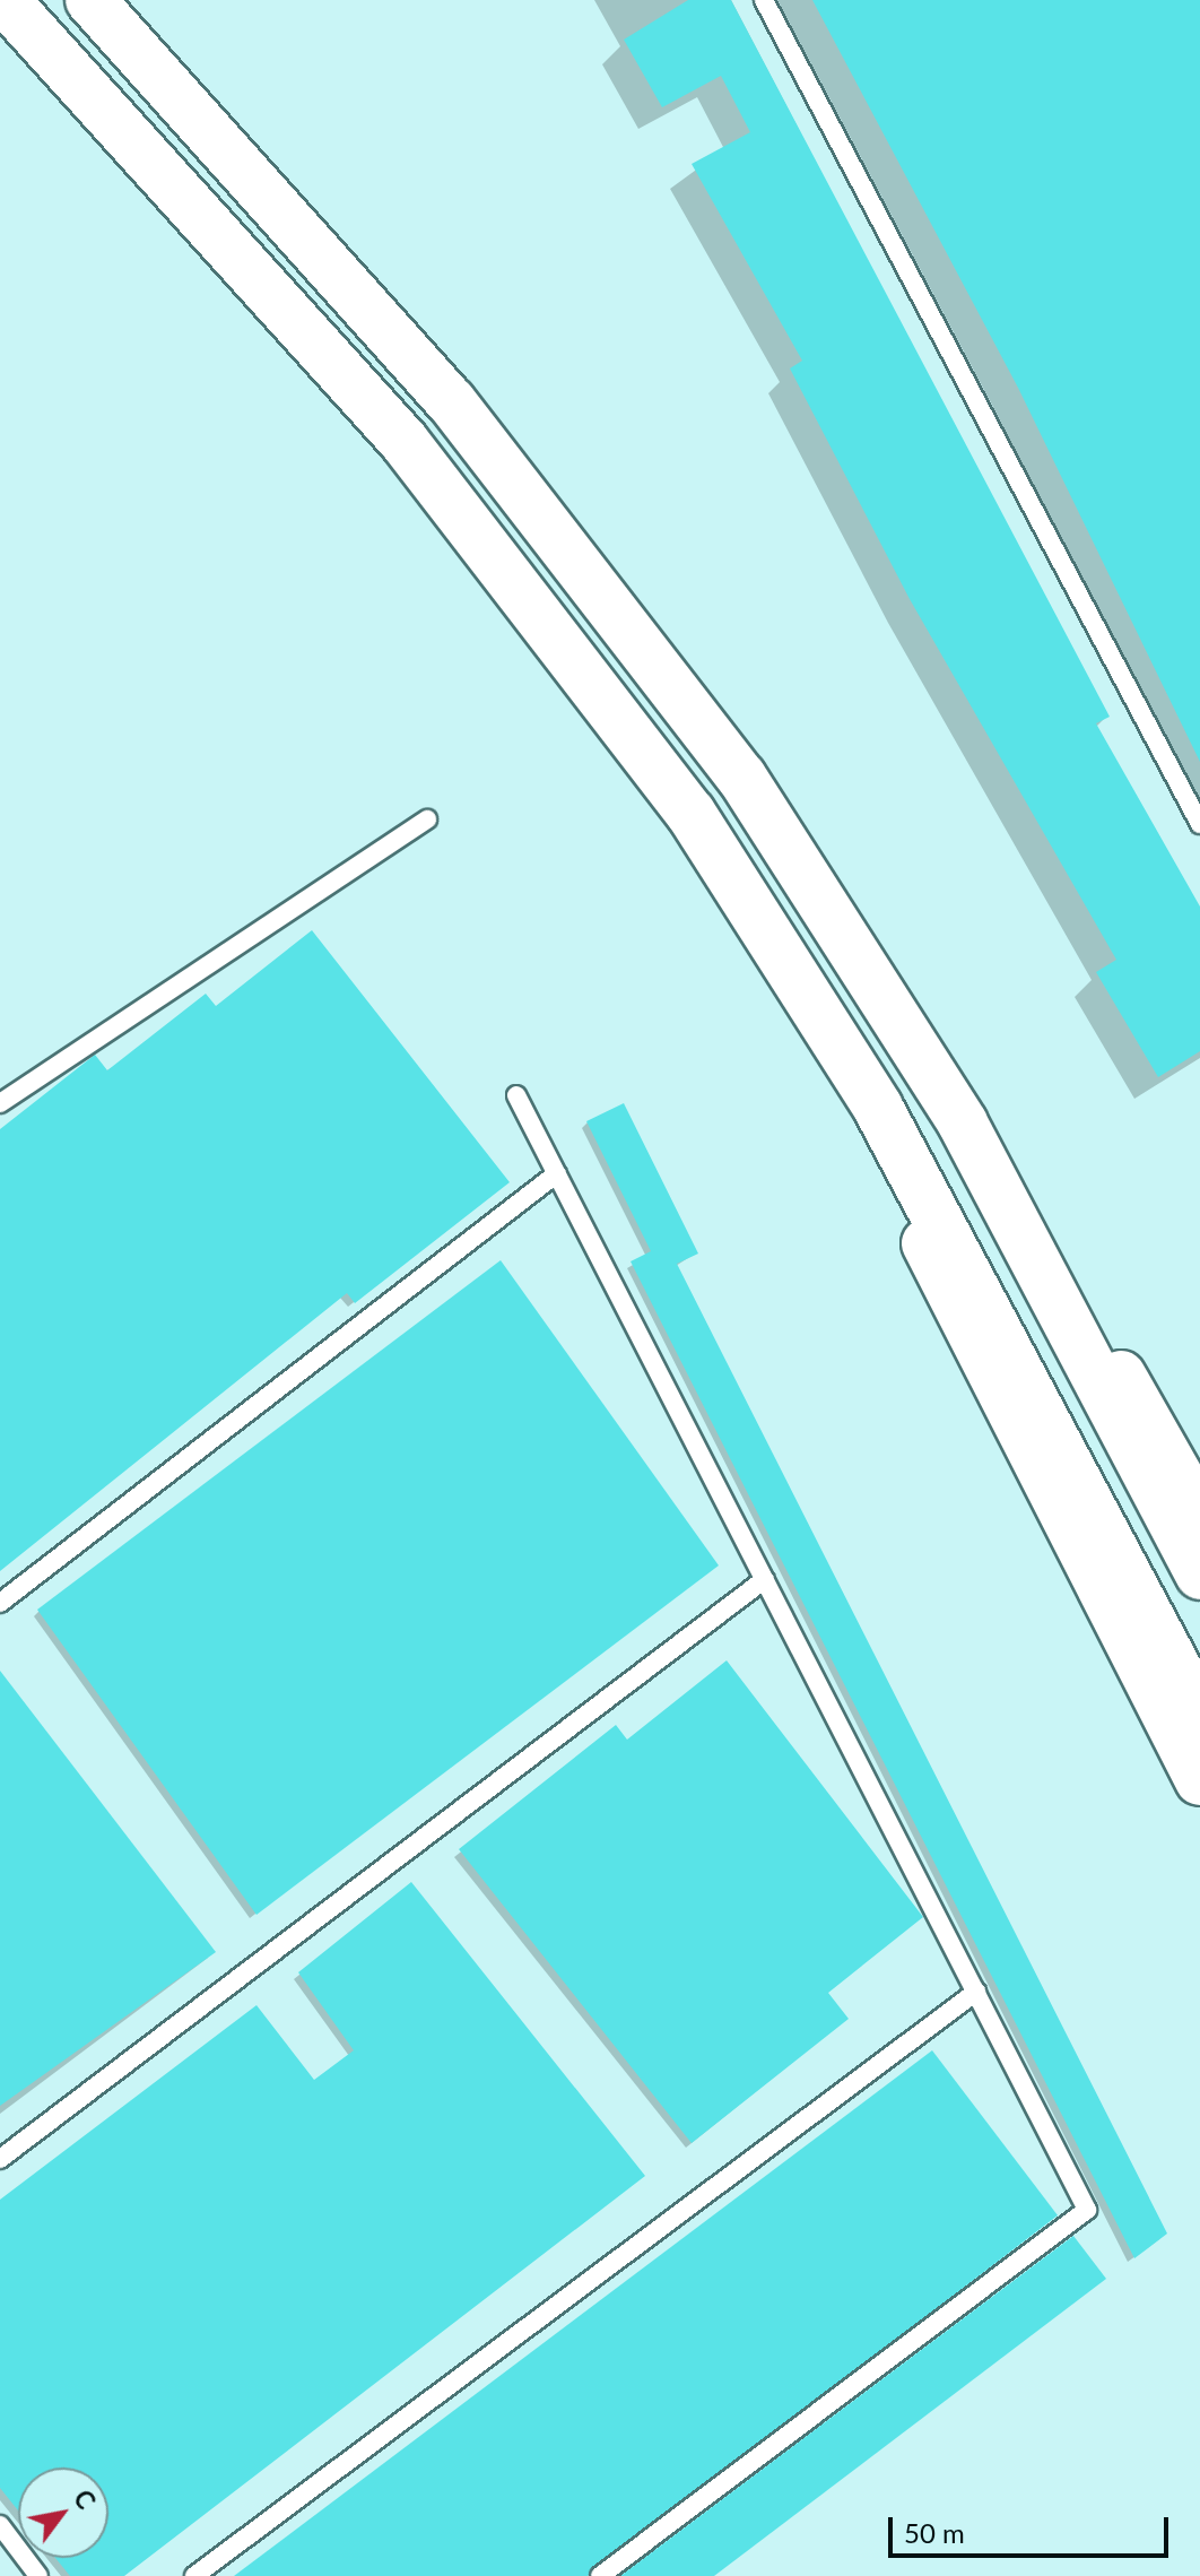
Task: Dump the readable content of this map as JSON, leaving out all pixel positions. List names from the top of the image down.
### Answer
{
  "scale_bar": "50 m",
  "north": "top right"
}
